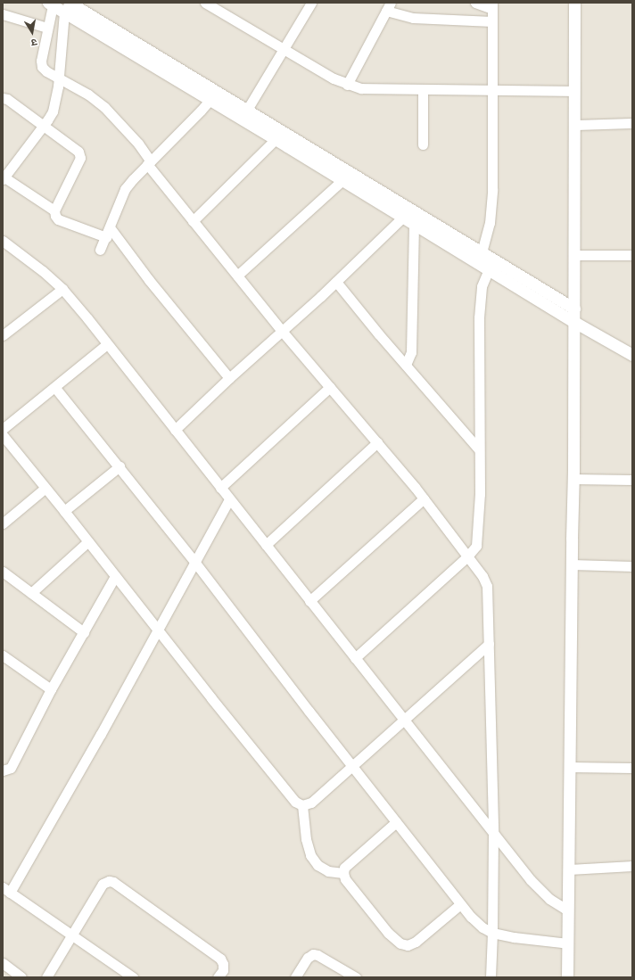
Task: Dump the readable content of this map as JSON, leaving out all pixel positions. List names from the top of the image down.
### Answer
{
  "north": "bottom"
}
